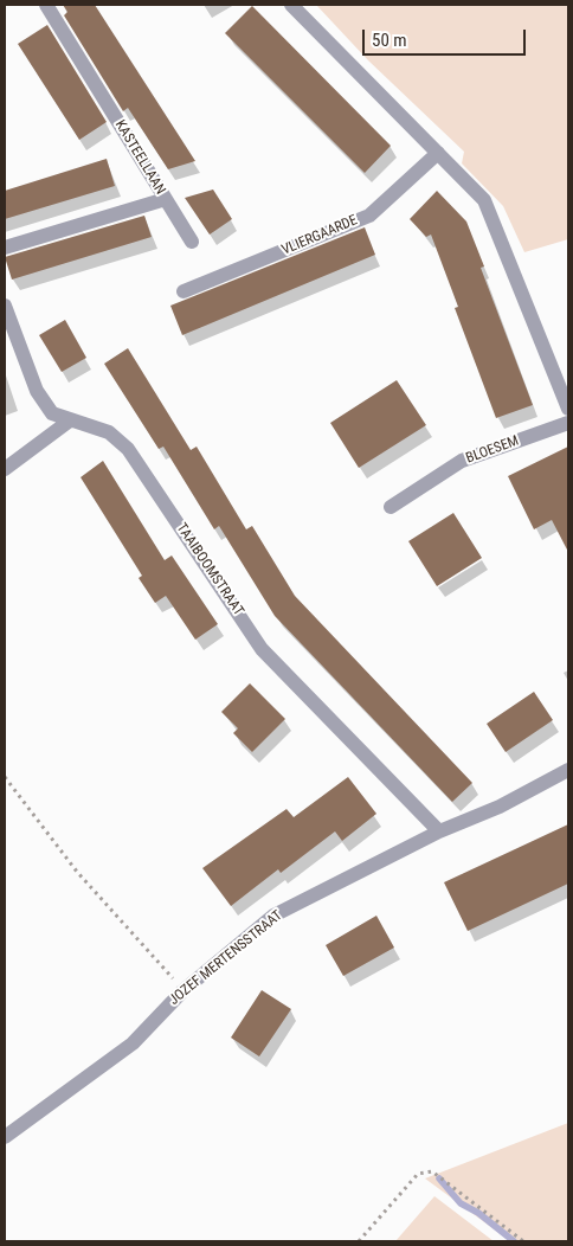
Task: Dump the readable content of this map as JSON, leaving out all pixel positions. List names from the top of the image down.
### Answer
{
  "streets": {
    "street": [
      "KASTEELLAAN",
      "VLIERGAARDE",
      "BLOESEM",
      "TAAIBOOMSTRAAT",
      "JOZEF MERTENSSTRAAT"
    ]
  },
  "crossings": [
    ["TAAIBOOMSTRAAT", "JOZEF MERTENSSTRAAT"]
  ],
  "scale_bar": "50 m"
}
